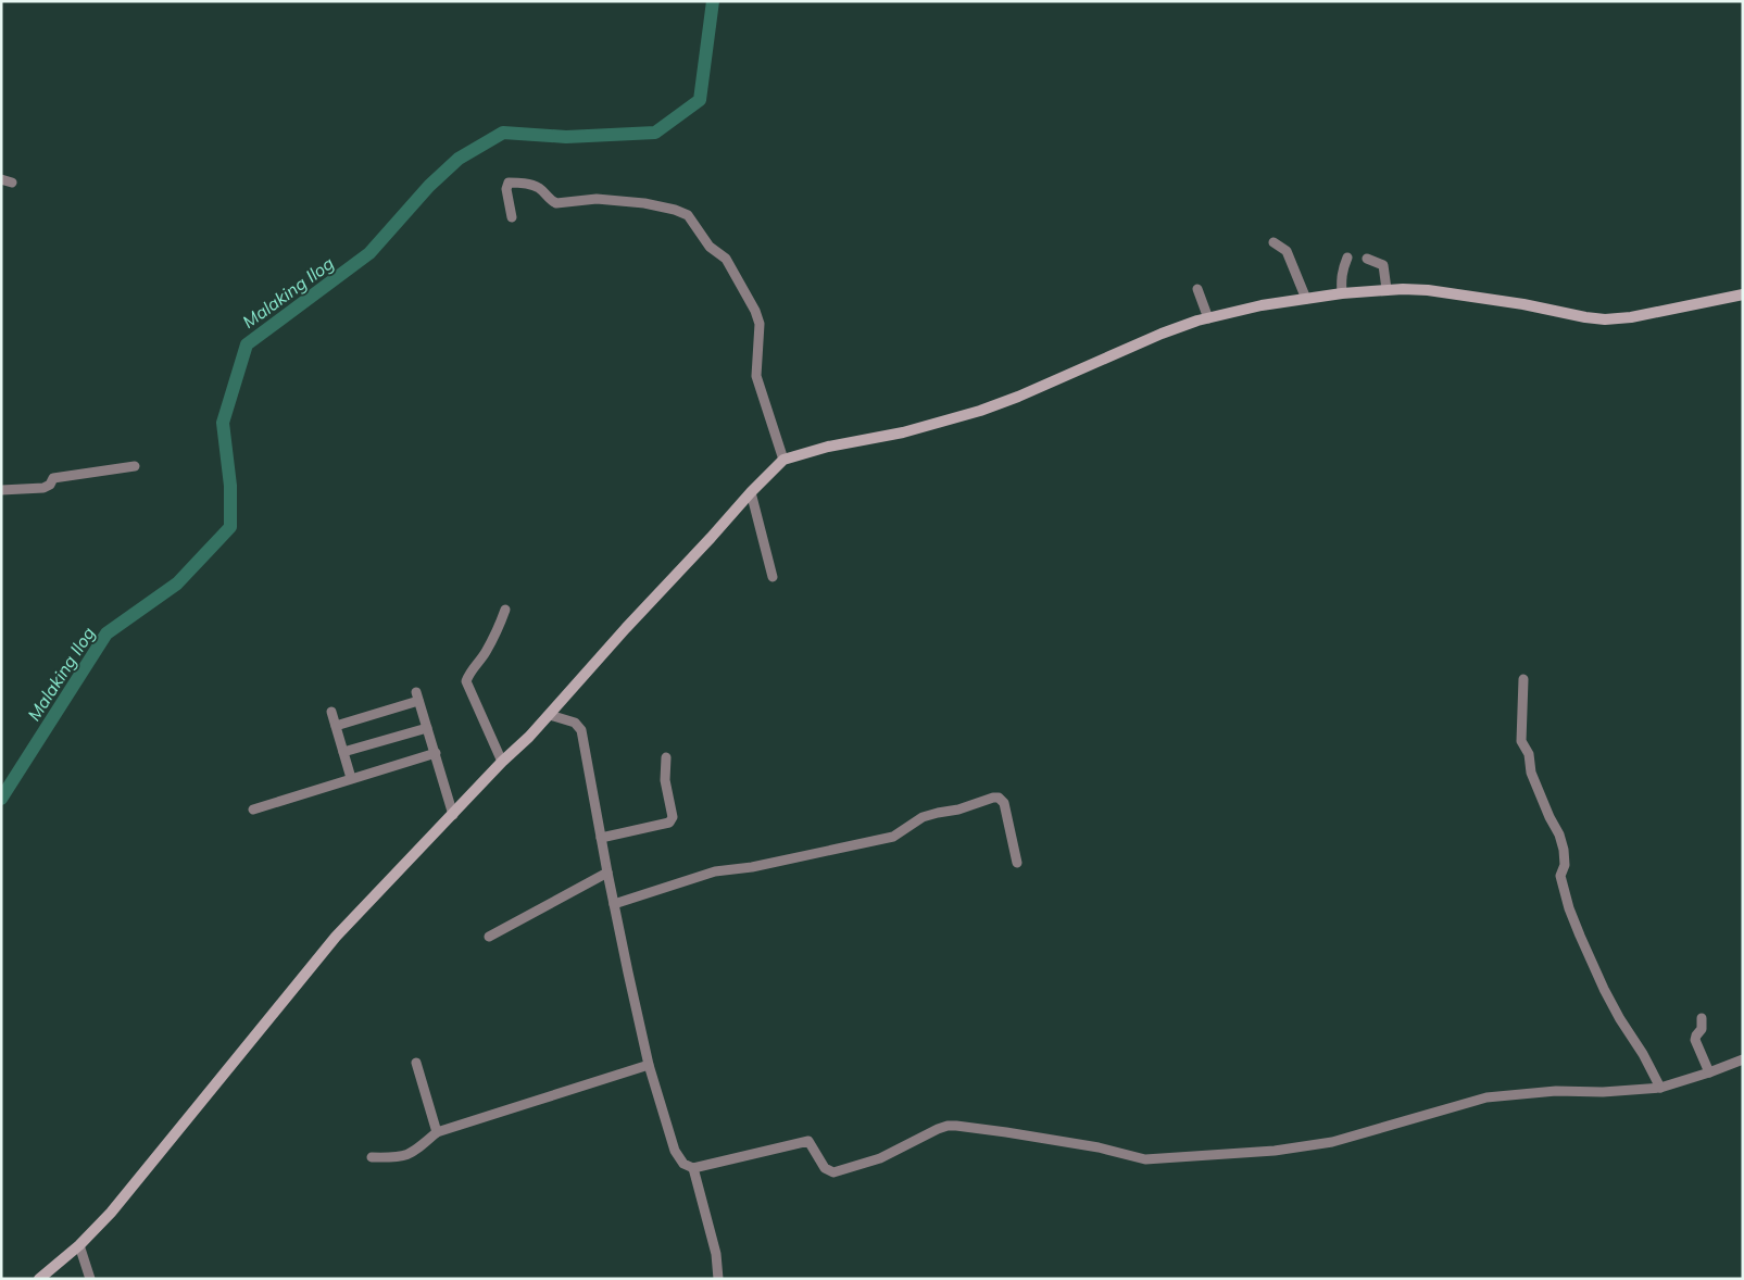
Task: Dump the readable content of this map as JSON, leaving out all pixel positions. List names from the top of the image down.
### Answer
{
  "water": ["Malaking Ilog"]
}
